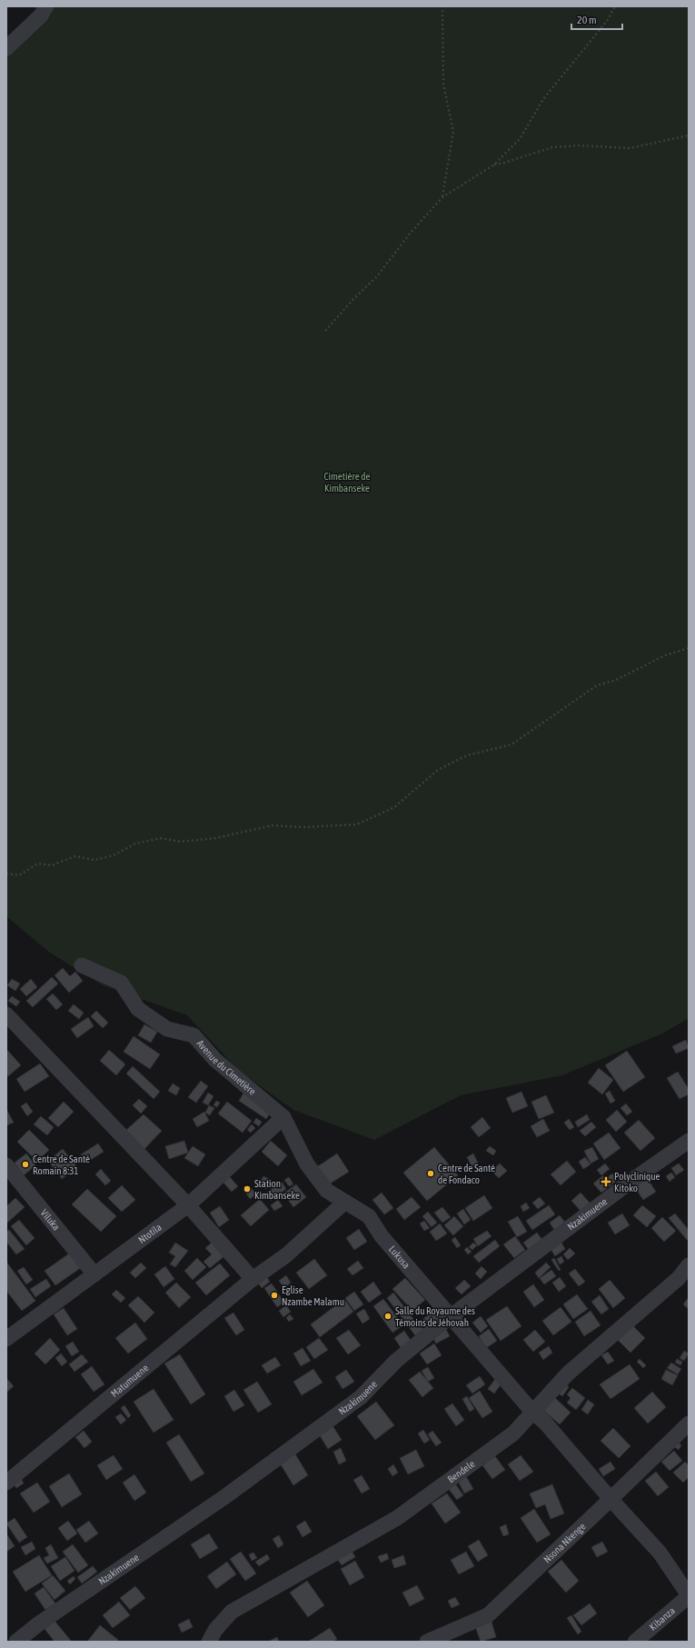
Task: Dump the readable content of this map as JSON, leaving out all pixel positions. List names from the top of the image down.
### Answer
{
  "streets": {
    "street": [
      "Avenue du Cimetière",
      "Nzakimuene",
      "Viluka",
      "Ntotila",
      "Lukusa",
      "Matumuene",
      "Bendele",
      "Nsona Nkenge",
      "Kibanza"
    ]
  },
  "crossings": [
    ["Avenue du Cimetière", "Ntotila"],
    ["Avenue du Cimetière", "Lukusa"],
    ["Avenue du Cimetière", "Matumuene"],
    ["Nzakimuene", "Lukusa"],
    ["Viluka", "Ntotila"],
    ["Lukusa", "Matumuene"],
    ["Lukusa", "Bendele"],
    ["Lukusa", "Nsona Nkenge"],
    ["Lukusa", "Kibanza"]
  ],
  "parks": ["Cimetière de Kimbanseke"],
  "places": {
    "other": [
      "Centre de Santé Romain 8:31",
      "Centre de Santé de Fondaco",
      "Station Kimbanseke",
      "Eglise Nzambe Malamu",
      "Salle du Royaume des Témoins de Jéhovah"
    ],
    "health": ["Polyclinique Kitoko"]
  },
  "scale_bar": "20 m"
}
